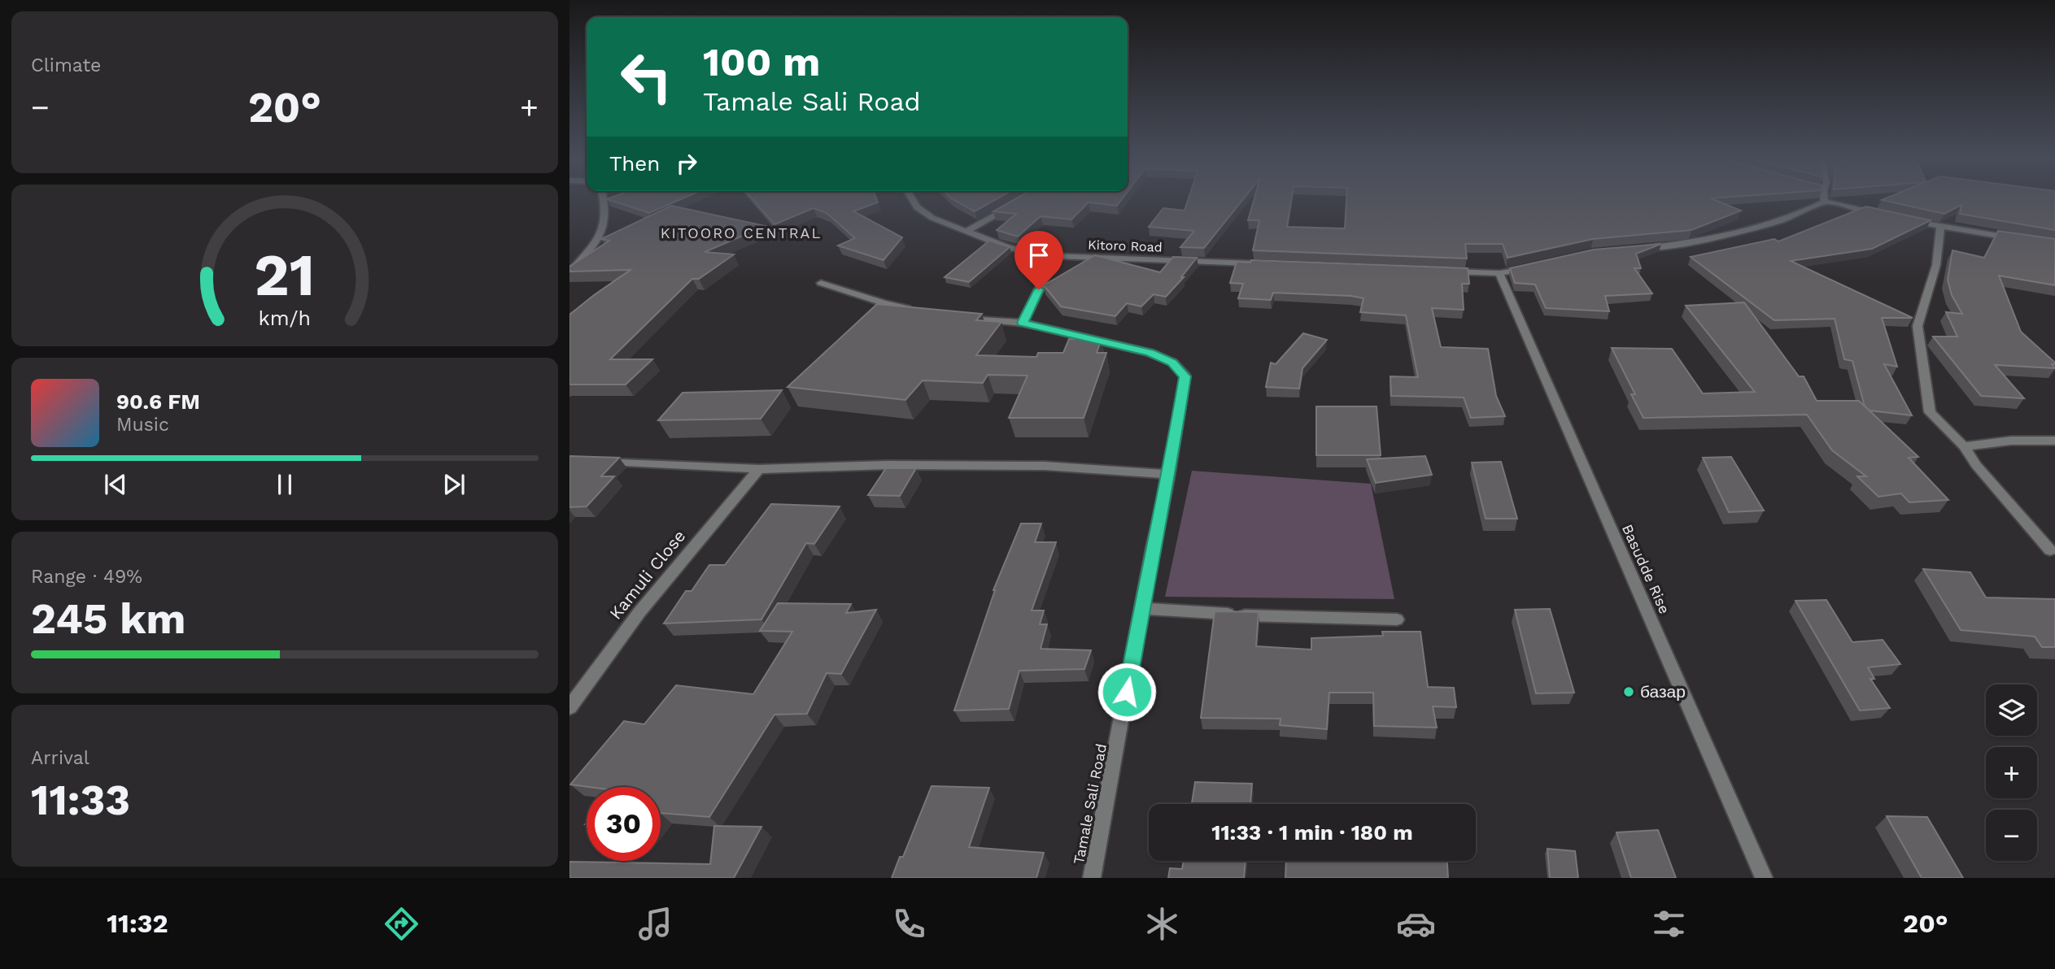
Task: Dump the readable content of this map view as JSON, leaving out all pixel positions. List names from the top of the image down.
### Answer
{
  "streets": {
    "street": [
      "Kitoro Road",
      "Basudde Rise",
      "Kamuli Close",
      "Tamale Sali Road"
    ]
  },
  "districts": ["KITOORO CENTRAL"],
  "places": ["базар"],
  "page": {
    "tile": [
      "Climate",
      ["Range · 49%", "245 km"],
      ["Arrival", "11:33"]
    ],
    "turn": ["100 m", "Tamale Sali Road"],
    "heat": ["−", "20°", "+"],
    "then": "Then",
    "song": ["90.6 FM", "Music"],
    "map_buttons": ["+", "−"],
    "limit": "30",
    "trip": "11:33 · 1 min · 180 m",
    "tabs": ["11:32", "20°"],
    "gauge": ["21", "km/h"]
  }
}
